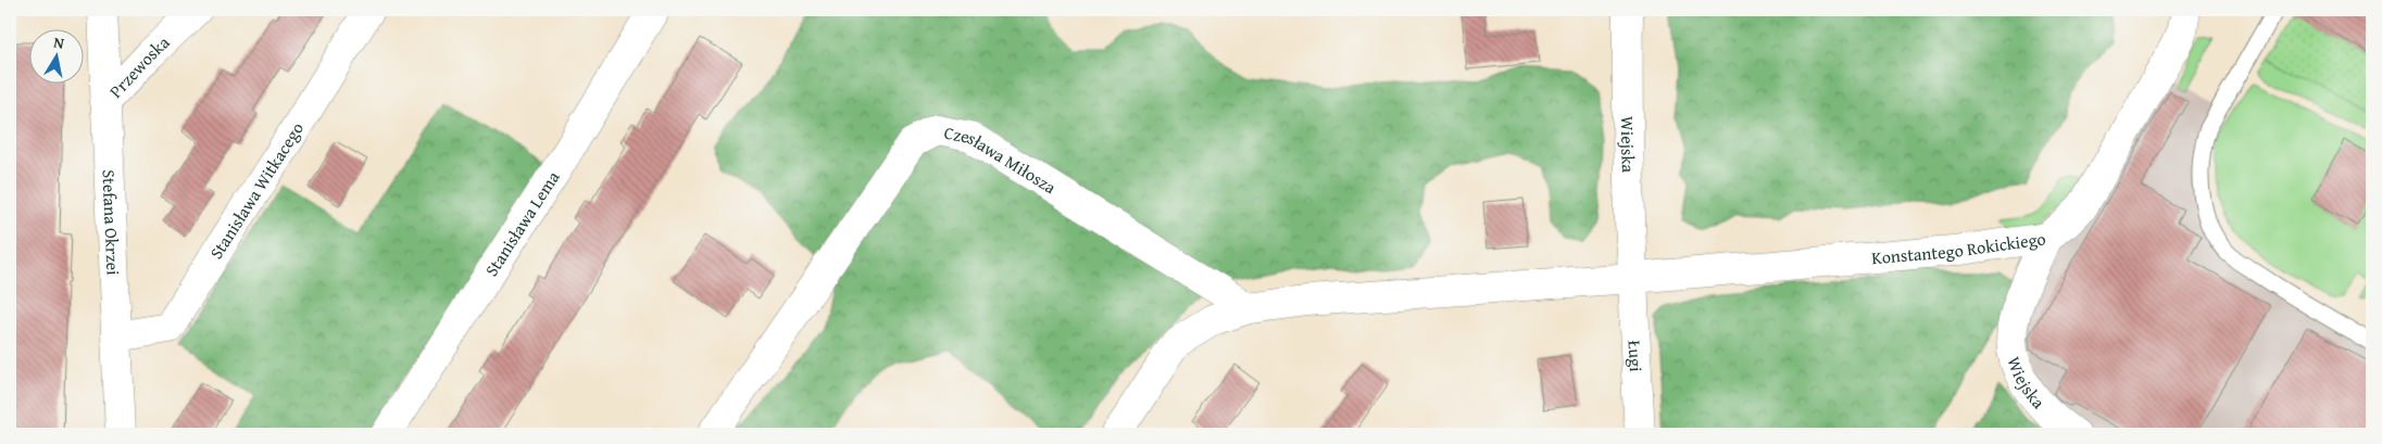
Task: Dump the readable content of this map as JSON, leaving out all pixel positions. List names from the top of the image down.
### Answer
{
  "streets": {
    "street": [
      "Przewoska",
      "Wiejska",
      "Czesława Miłosza",
      "Stanisława Witkacego",
      "Stefana Okrzei",
      "Stanisława Lema",
      "Konstantego Rokickiego",
      "Ługi"
    ]
  },
  "crossings": [
    ["Przewoska", "Stefana Okrzei"],
    ["Wiejska", "Konstantego Rokickiego"],
    ["Wiejska", "Ługi"],
    ["Czesława Miłosza", "Konstantego Rokickiego"],
    ["Stanisława Witkacego", "Stefana Okrzei"],
    ["Konstantego Rokickiego", "Ługi"]
  ],
  "north": "top"
}
